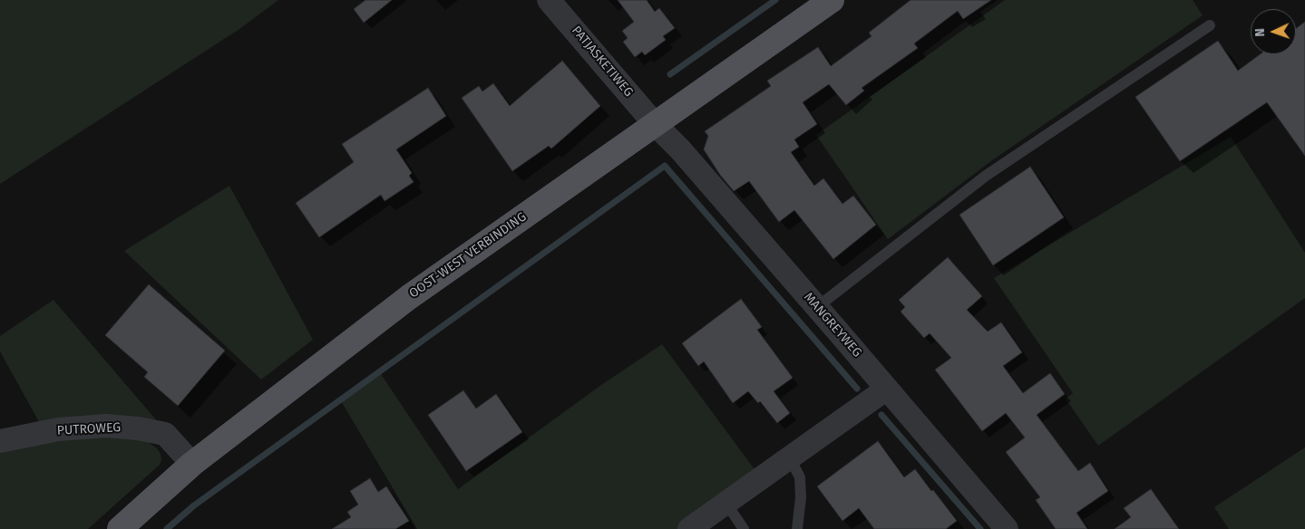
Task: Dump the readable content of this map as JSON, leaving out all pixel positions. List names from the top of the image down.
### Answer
{
  "streets": {
    "main road": ["OOST-WEST VERBINDING"],
    "street": ["PATJASKETIWEG", "MANGREYWEG", "PUTROWEG"]
  },
  "crossings": [
    ["PATJASKETIWEG", "OOST-WEST VERBINDING"],
    ["PATJASKETIWEG", "MANGREYWEG"],
    ["OOST-WEST VERBINDING", "MANGREYWEG"],
    ["OOST-WEST VERBINDING", "PUTROWEG"]
  ],
  "north": "left"
}
